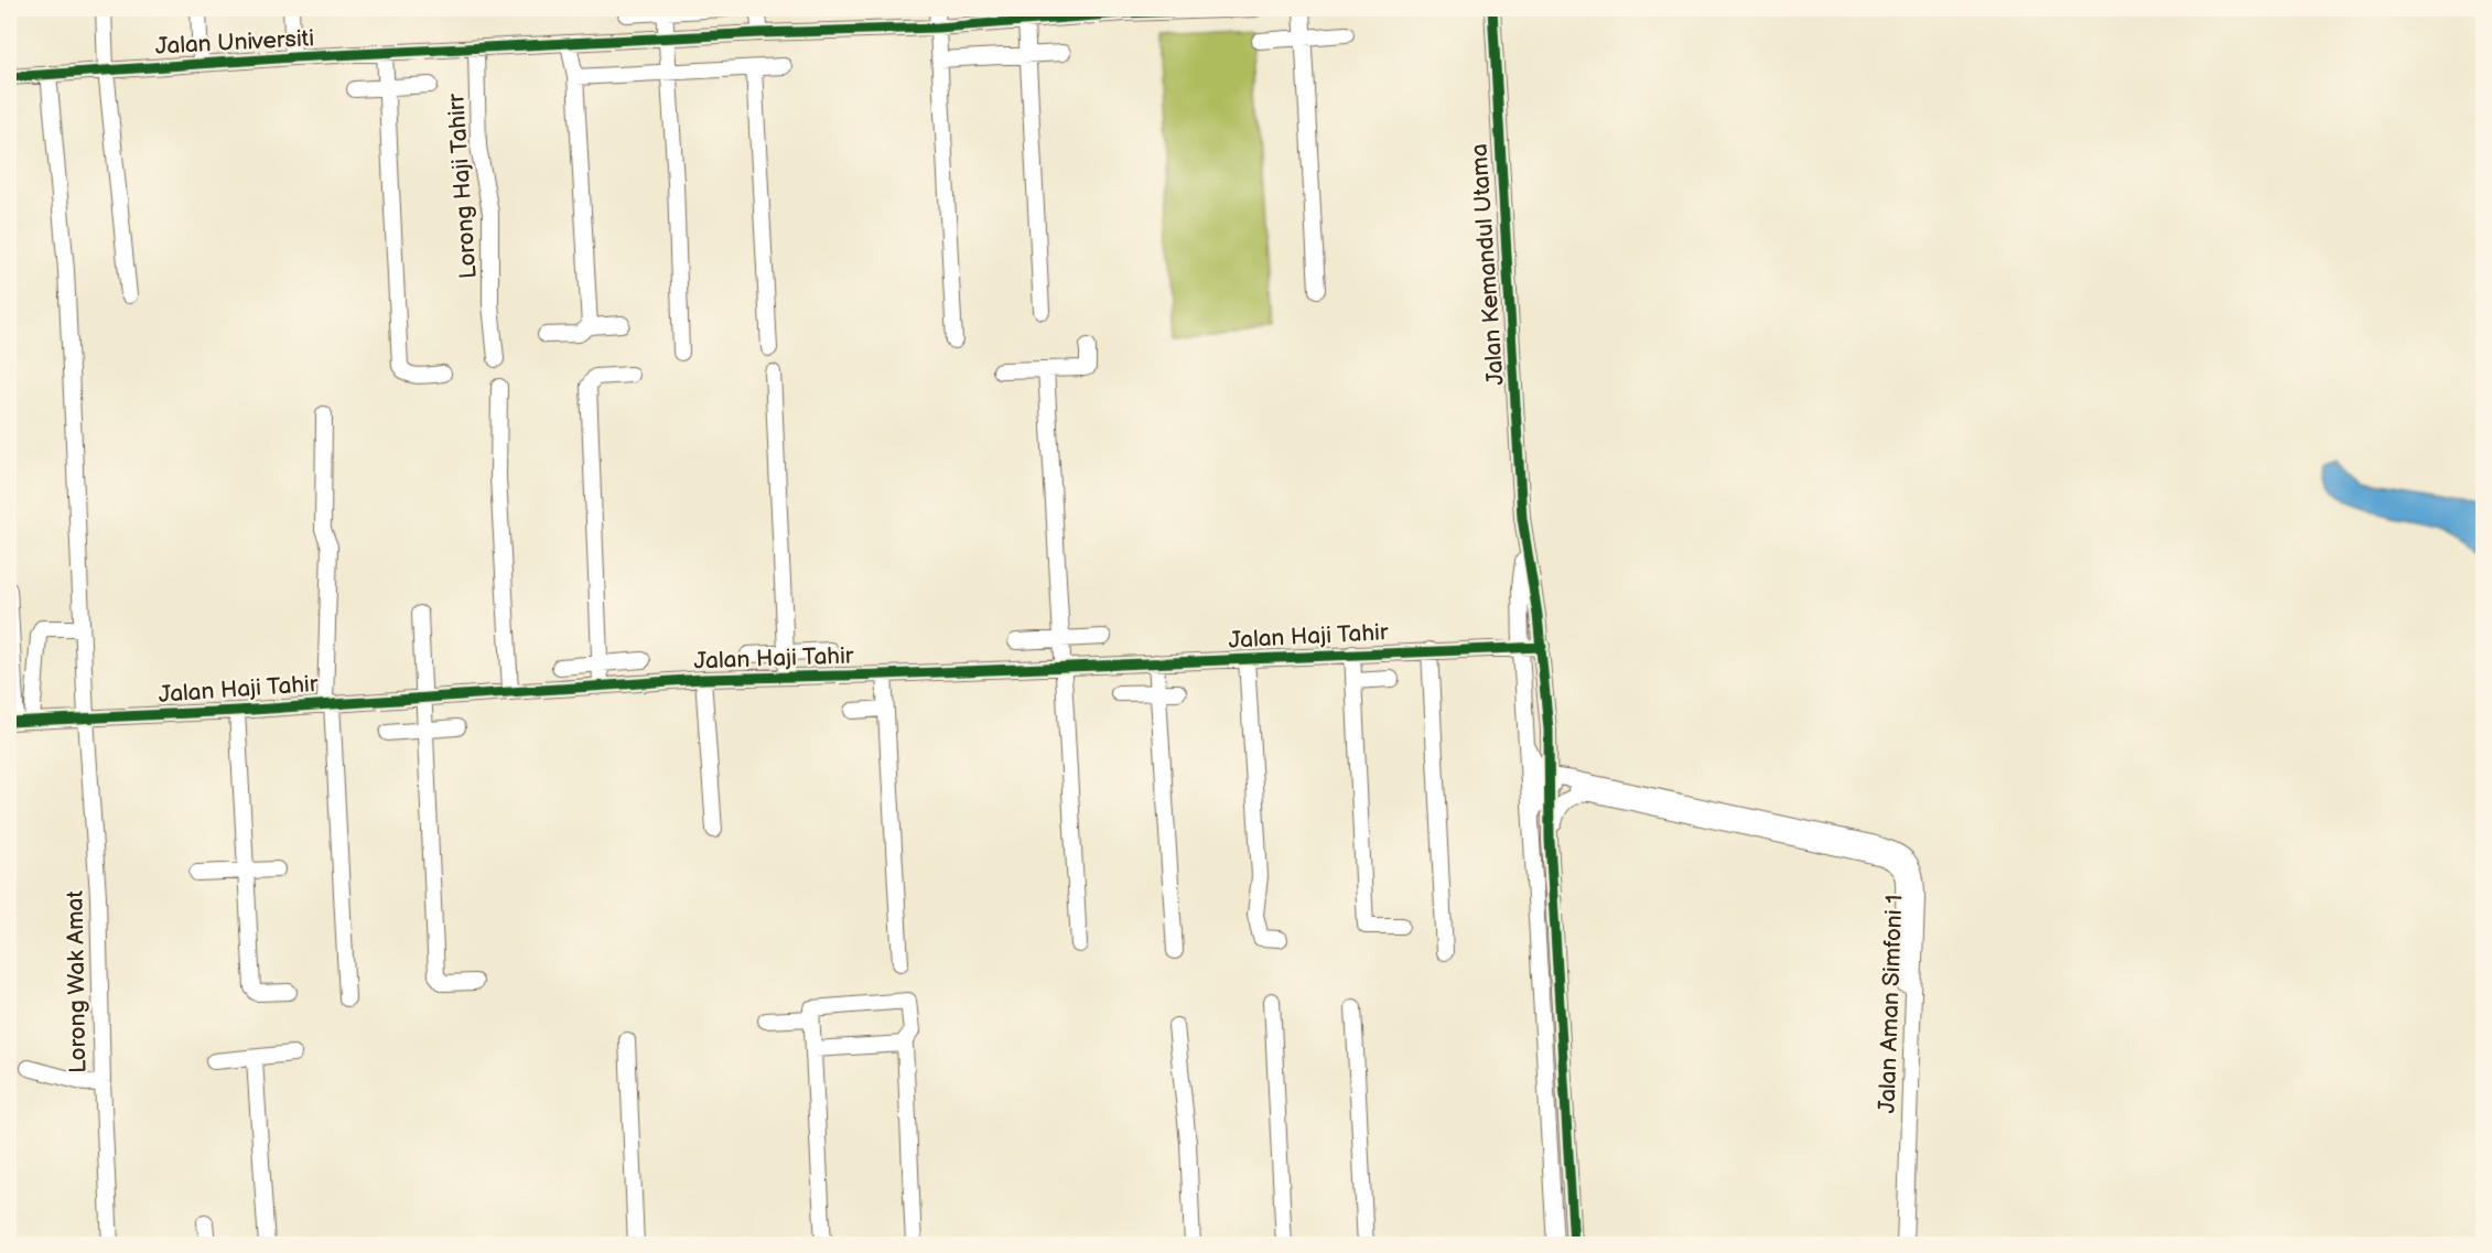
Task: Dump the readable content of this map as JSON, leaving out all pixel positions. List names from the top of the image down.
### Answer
{
  "streets": {
    "street": [
      "Jalan Universiti",
      "Lorong Haji Tahirr",
      "Jalan Kemandul Utama",
      "Jalan Haji Tahir",
      "Lorong Wak Amat",
      "Jalan Aman Simfoni 1"
    ]
  },
  "crossings": [
    ["Jalan Universiti", "Lorong Haji Tahirr"],
    ["Jalan Universiti", "Lorong Wak Amat"],
    ["Jalan Haji Tahir", "Lorong Wak Amat"]
  ]
}
